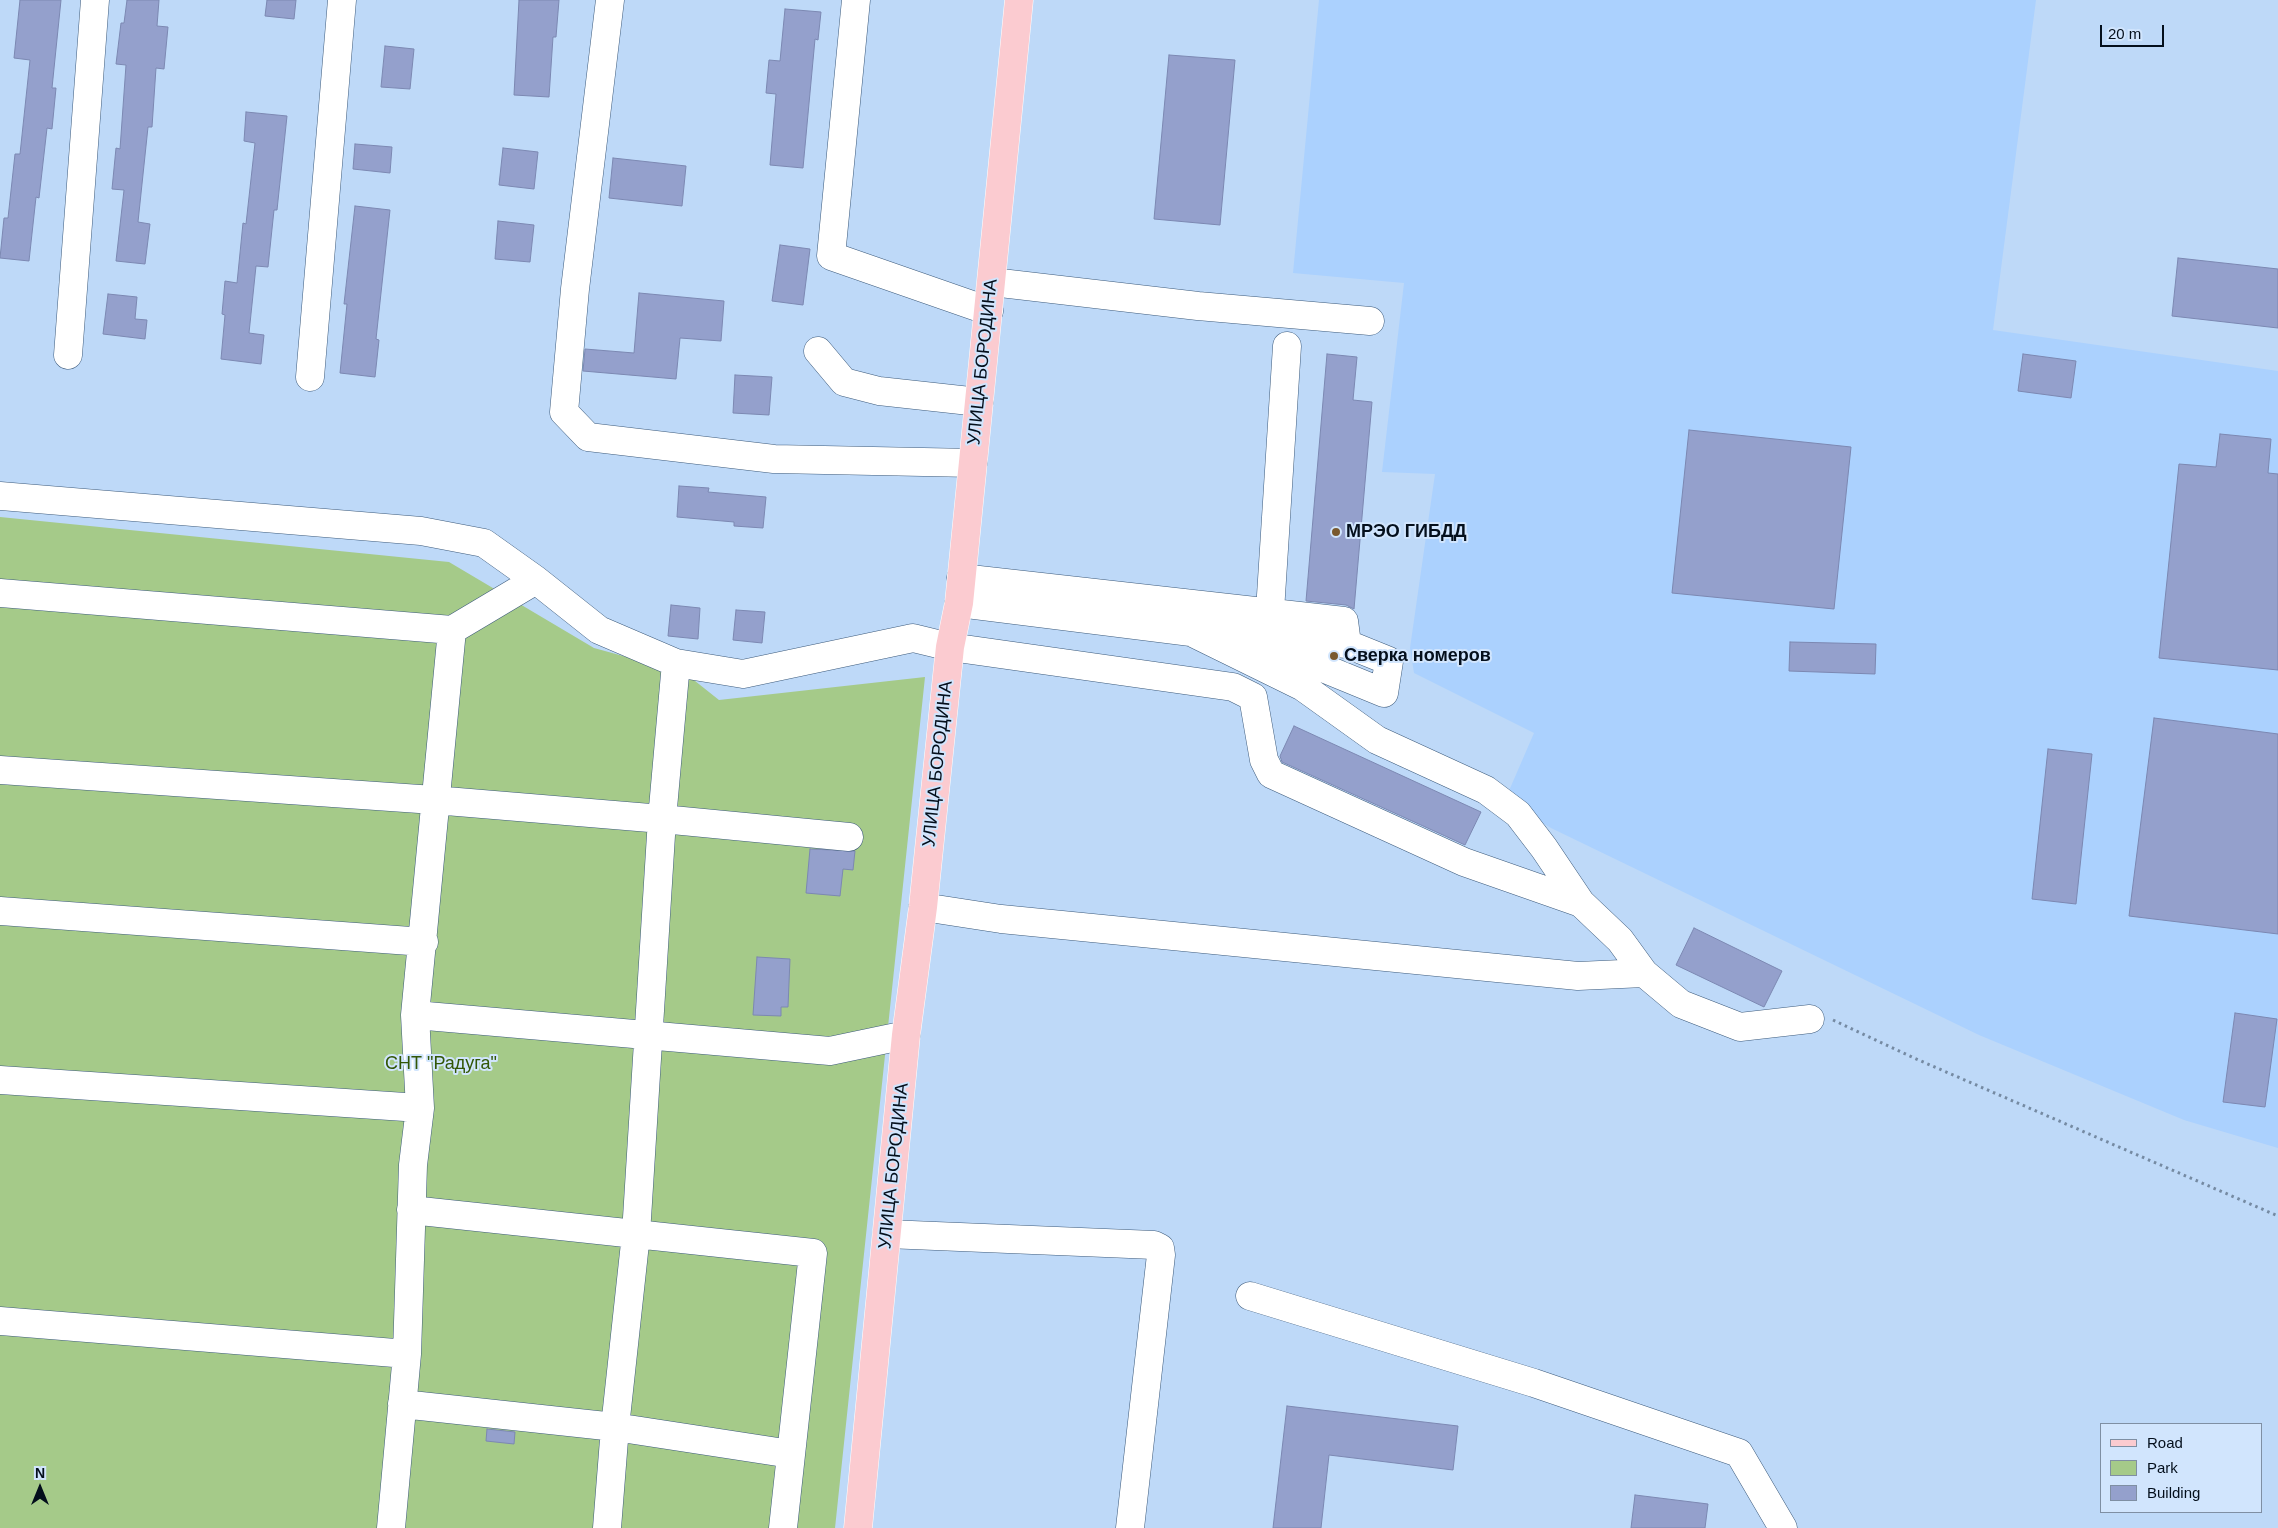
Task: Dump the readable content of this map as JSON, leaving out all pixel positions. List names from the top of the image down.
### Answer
{
  "streets": {
    "main road": ["УЛИЦА БОРОДИНА"]
  },
  "parks": ["СНТ \"Радуга\""],
  "places": ["МРЭО ГИБДД", "Сверка номеров"],
  "legend": ["Road", "Park", "Building"],
  "scale_bar": "20 m",
  "north": "top"
}
